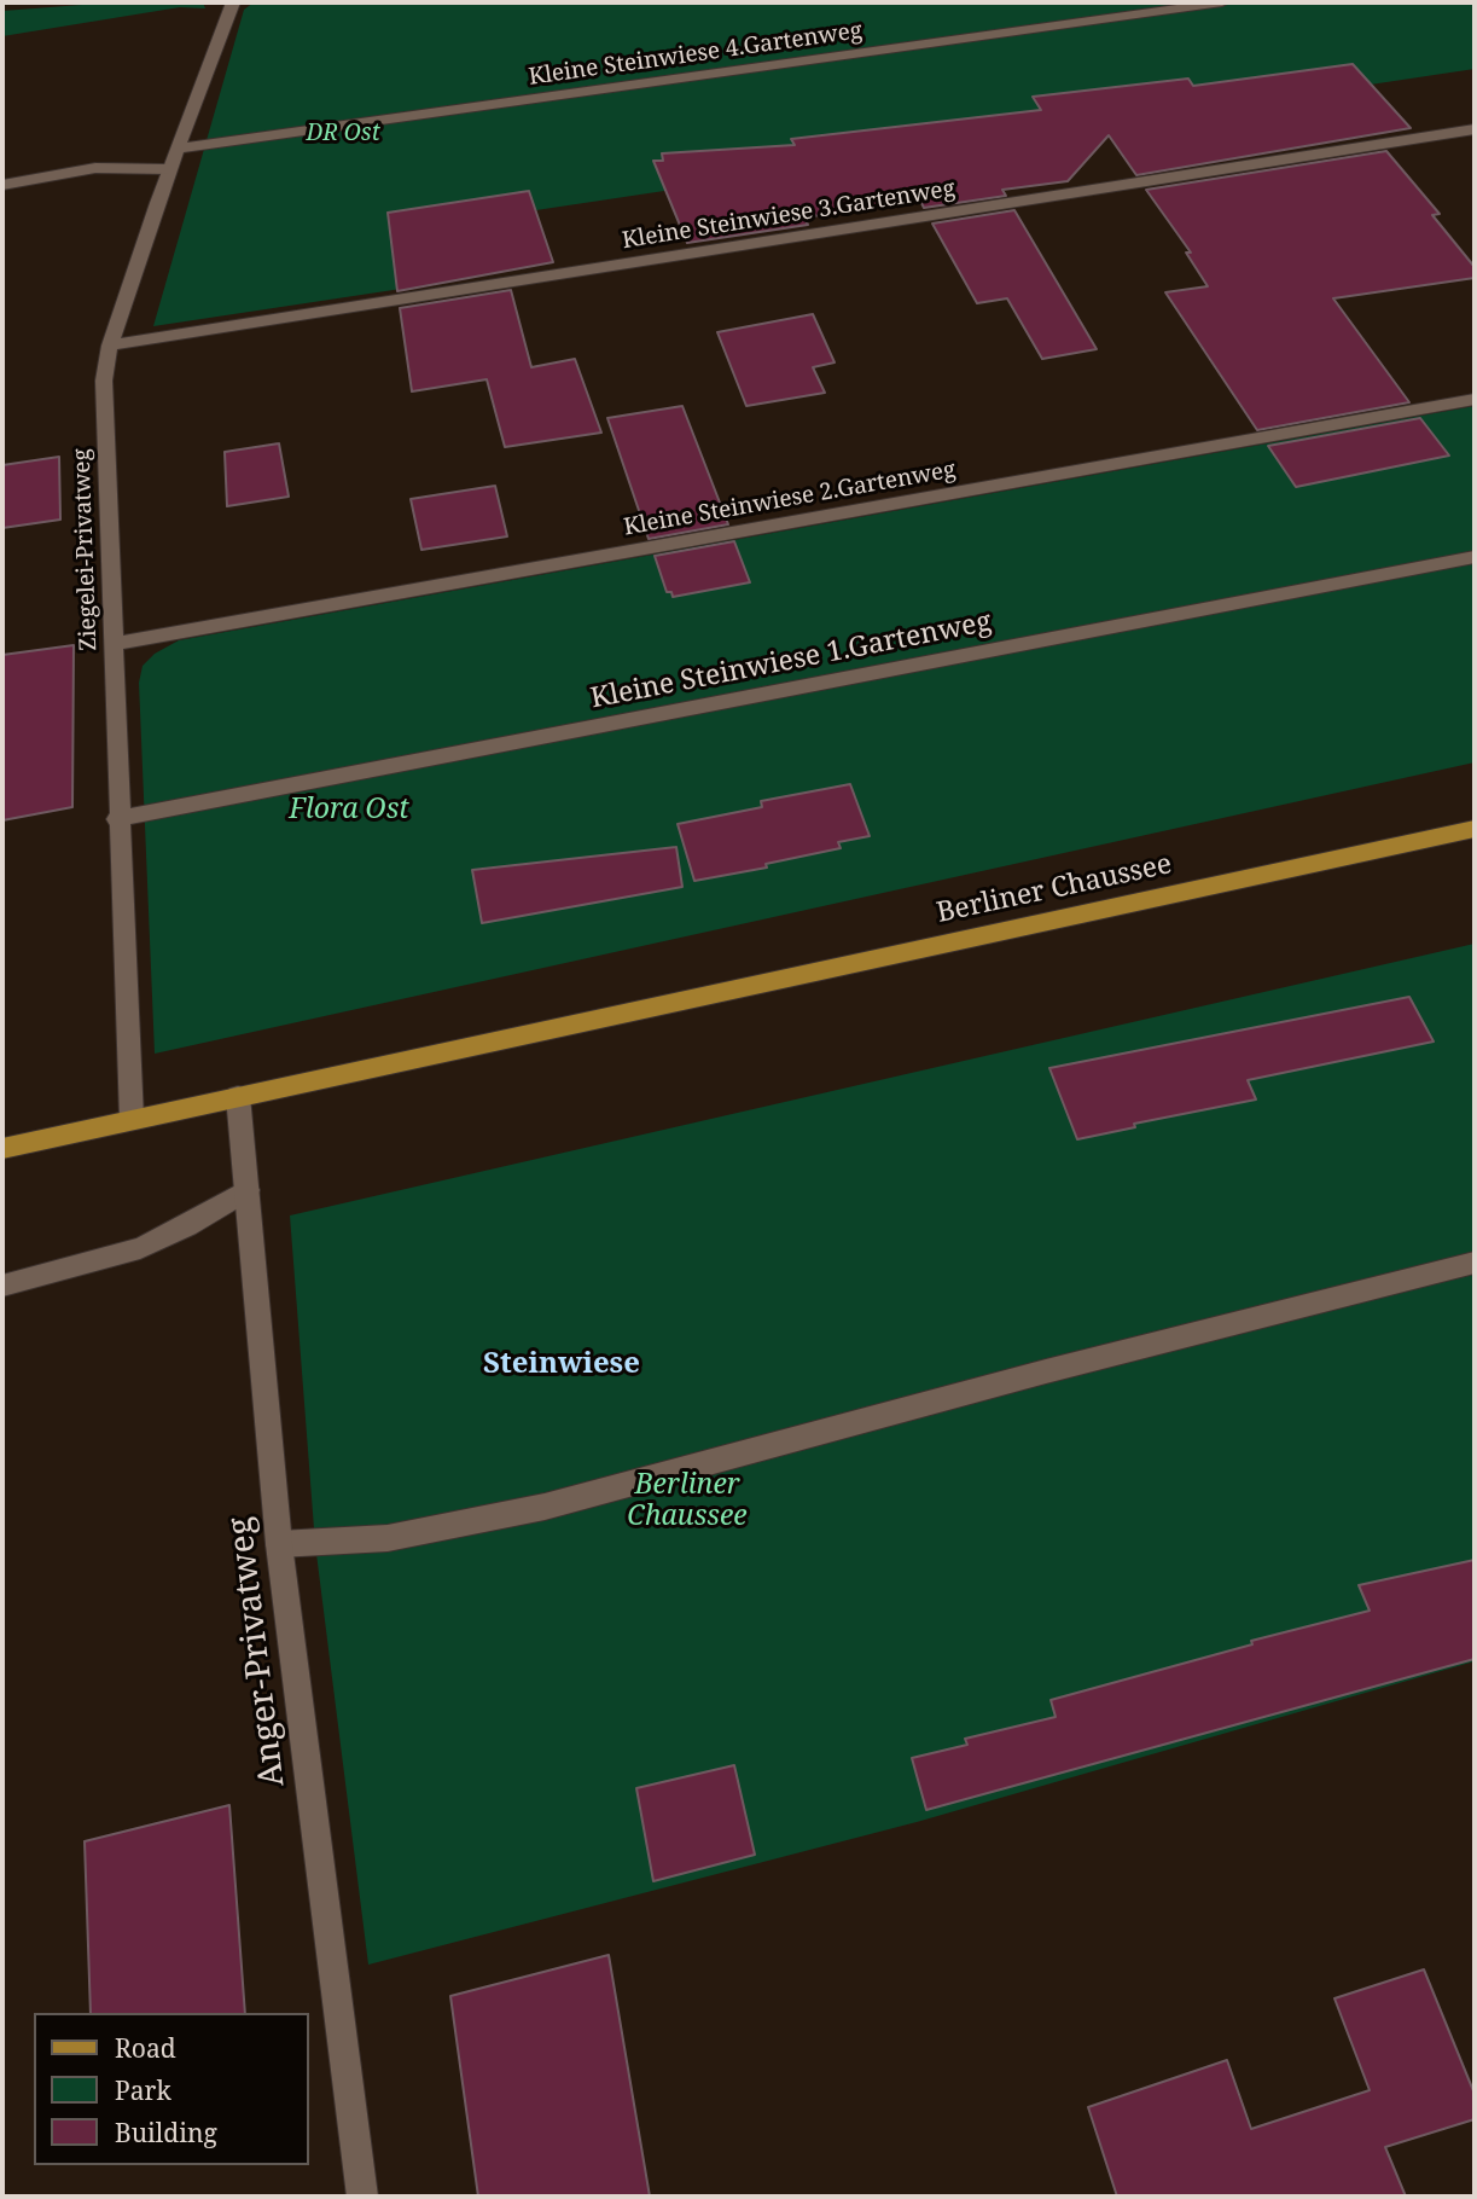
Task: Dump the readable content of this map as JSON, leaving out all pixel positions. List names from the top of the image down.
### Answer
{
  "streets": {
    "main road": ["Berliner Chaussee"],
    "street": [
      "Kleine Steinwiese 4.Gartenweg",
      "Kleine Steinwiese 3.Gartenweg",
      "Kleine Steinwiese 2.Gartenweg",
      "Ziegelei-Privatweg",
      "Kleine Steinwiese 1.Gartenweg",
      "Anger-Privatweg"
    ]
  },
  "crossings": [
    ["Kleine Steinwiese 4.Gartenweg", "Ziegelei-Privatweg"],
    ["Kleine Steinwiese 3.Gartenweg", "Ziegelei-Privatweg"],
    ["Kleine Steinwiese 2.Gartenweg", "Ziegelei-Privatweg"],
    ["Ziegelei-Privatweg", "Kleine Steinwiese 1.Gartenweg"],
    ["Ziegelei-Privatweg", "Berliner Chaussee"],
    ["Berliner Chaussee", "Anger-Privatweg"]
  ],
  "districts": ["Steinwiese"],
  "parks": ["DR Ost", "Flora Ost", "Berliner Chaussee"],
  "legend": ["Road", "Park", "Building"]
}
